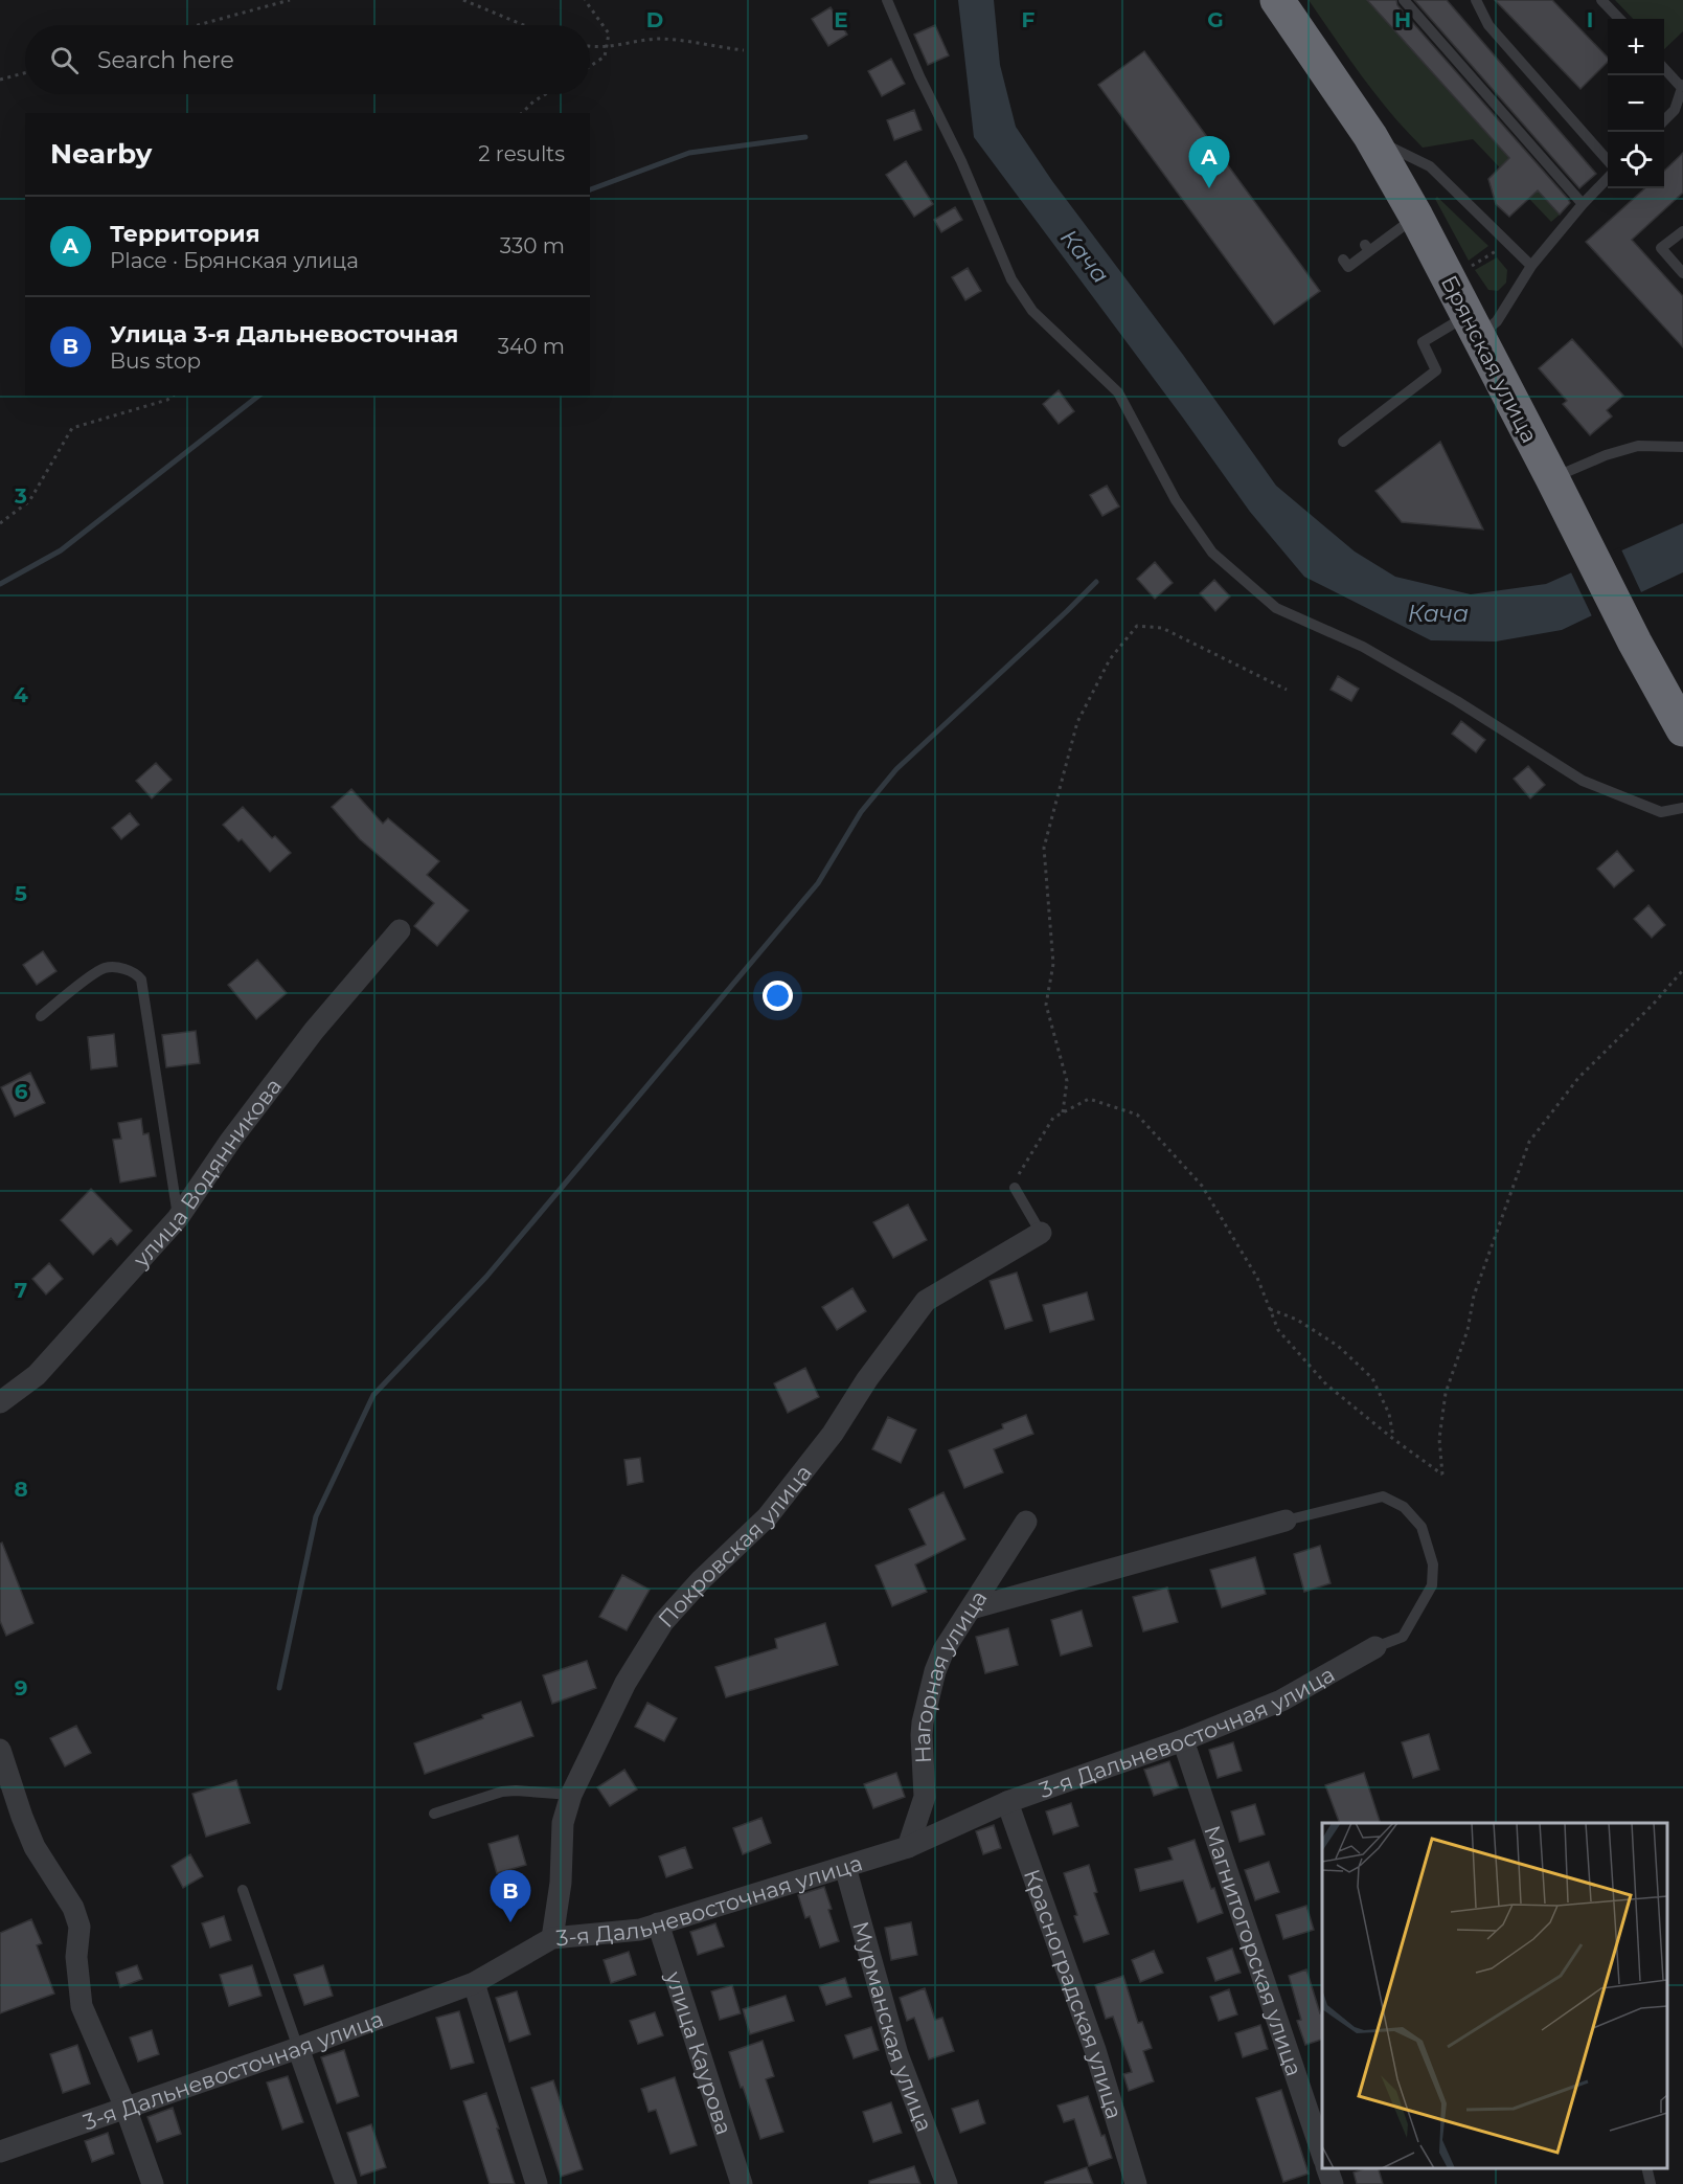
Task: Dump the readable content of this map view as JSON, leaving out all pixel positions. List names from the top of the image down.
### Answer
{
  "streets": {
    "highway": ["Брянская улица"],
    "street": [
      "улица Водянникова",
      "Покровская улица",
      "Нагорная улица",
      "3-я Дальневосточная улица",
      "Магнитогорская улица",
      "Красноградская улица",
      "Мурманская улица",
      "улица Каурова"
    ]
  },
  "crossings": [
    ["Покровская улица", "3-я Дальневосточная улица"],
    ["Нагорная улица", "3-я Дальневосточная улица"],
    ["3-я Дальневосточная улица", "Магнитогорская улица"],
    ["3-я Дальневосточная улица", "Красноградская улица"],
    ["3-я Дальневосточная улица", "Мурманская улица"],
    ["3-я Дальневосточная улица", "улица Каурова"]
  ],
  "water": ["Кача"],
  "page": {
    "map_buttons": ["+", "−"],
    "search": "Search here",
    "heading": ["Nearby", "2 results"],
    "pins": ["A", "B"],
    "list": [
      {
        "mark": "A",
        "name": "Территория",
        "note": "Place · Брянская улица",
        "value": "330 m"
      },
      {
        "mark": "B",
        "name": "Улица 3-я Дальневосточная",
        "note": "Bus stop",
        "value": "340 m"
      }
    ]
  },
  "grid": {
    "columns": [
      "D",
      "E",
      "F",
      "G",
      "H",
      "I"
    ],
    "rows": [
      "3",
      "4",
      "5",
      "6",
      "7",
      "8",
      "9"
    ]
  }
}
